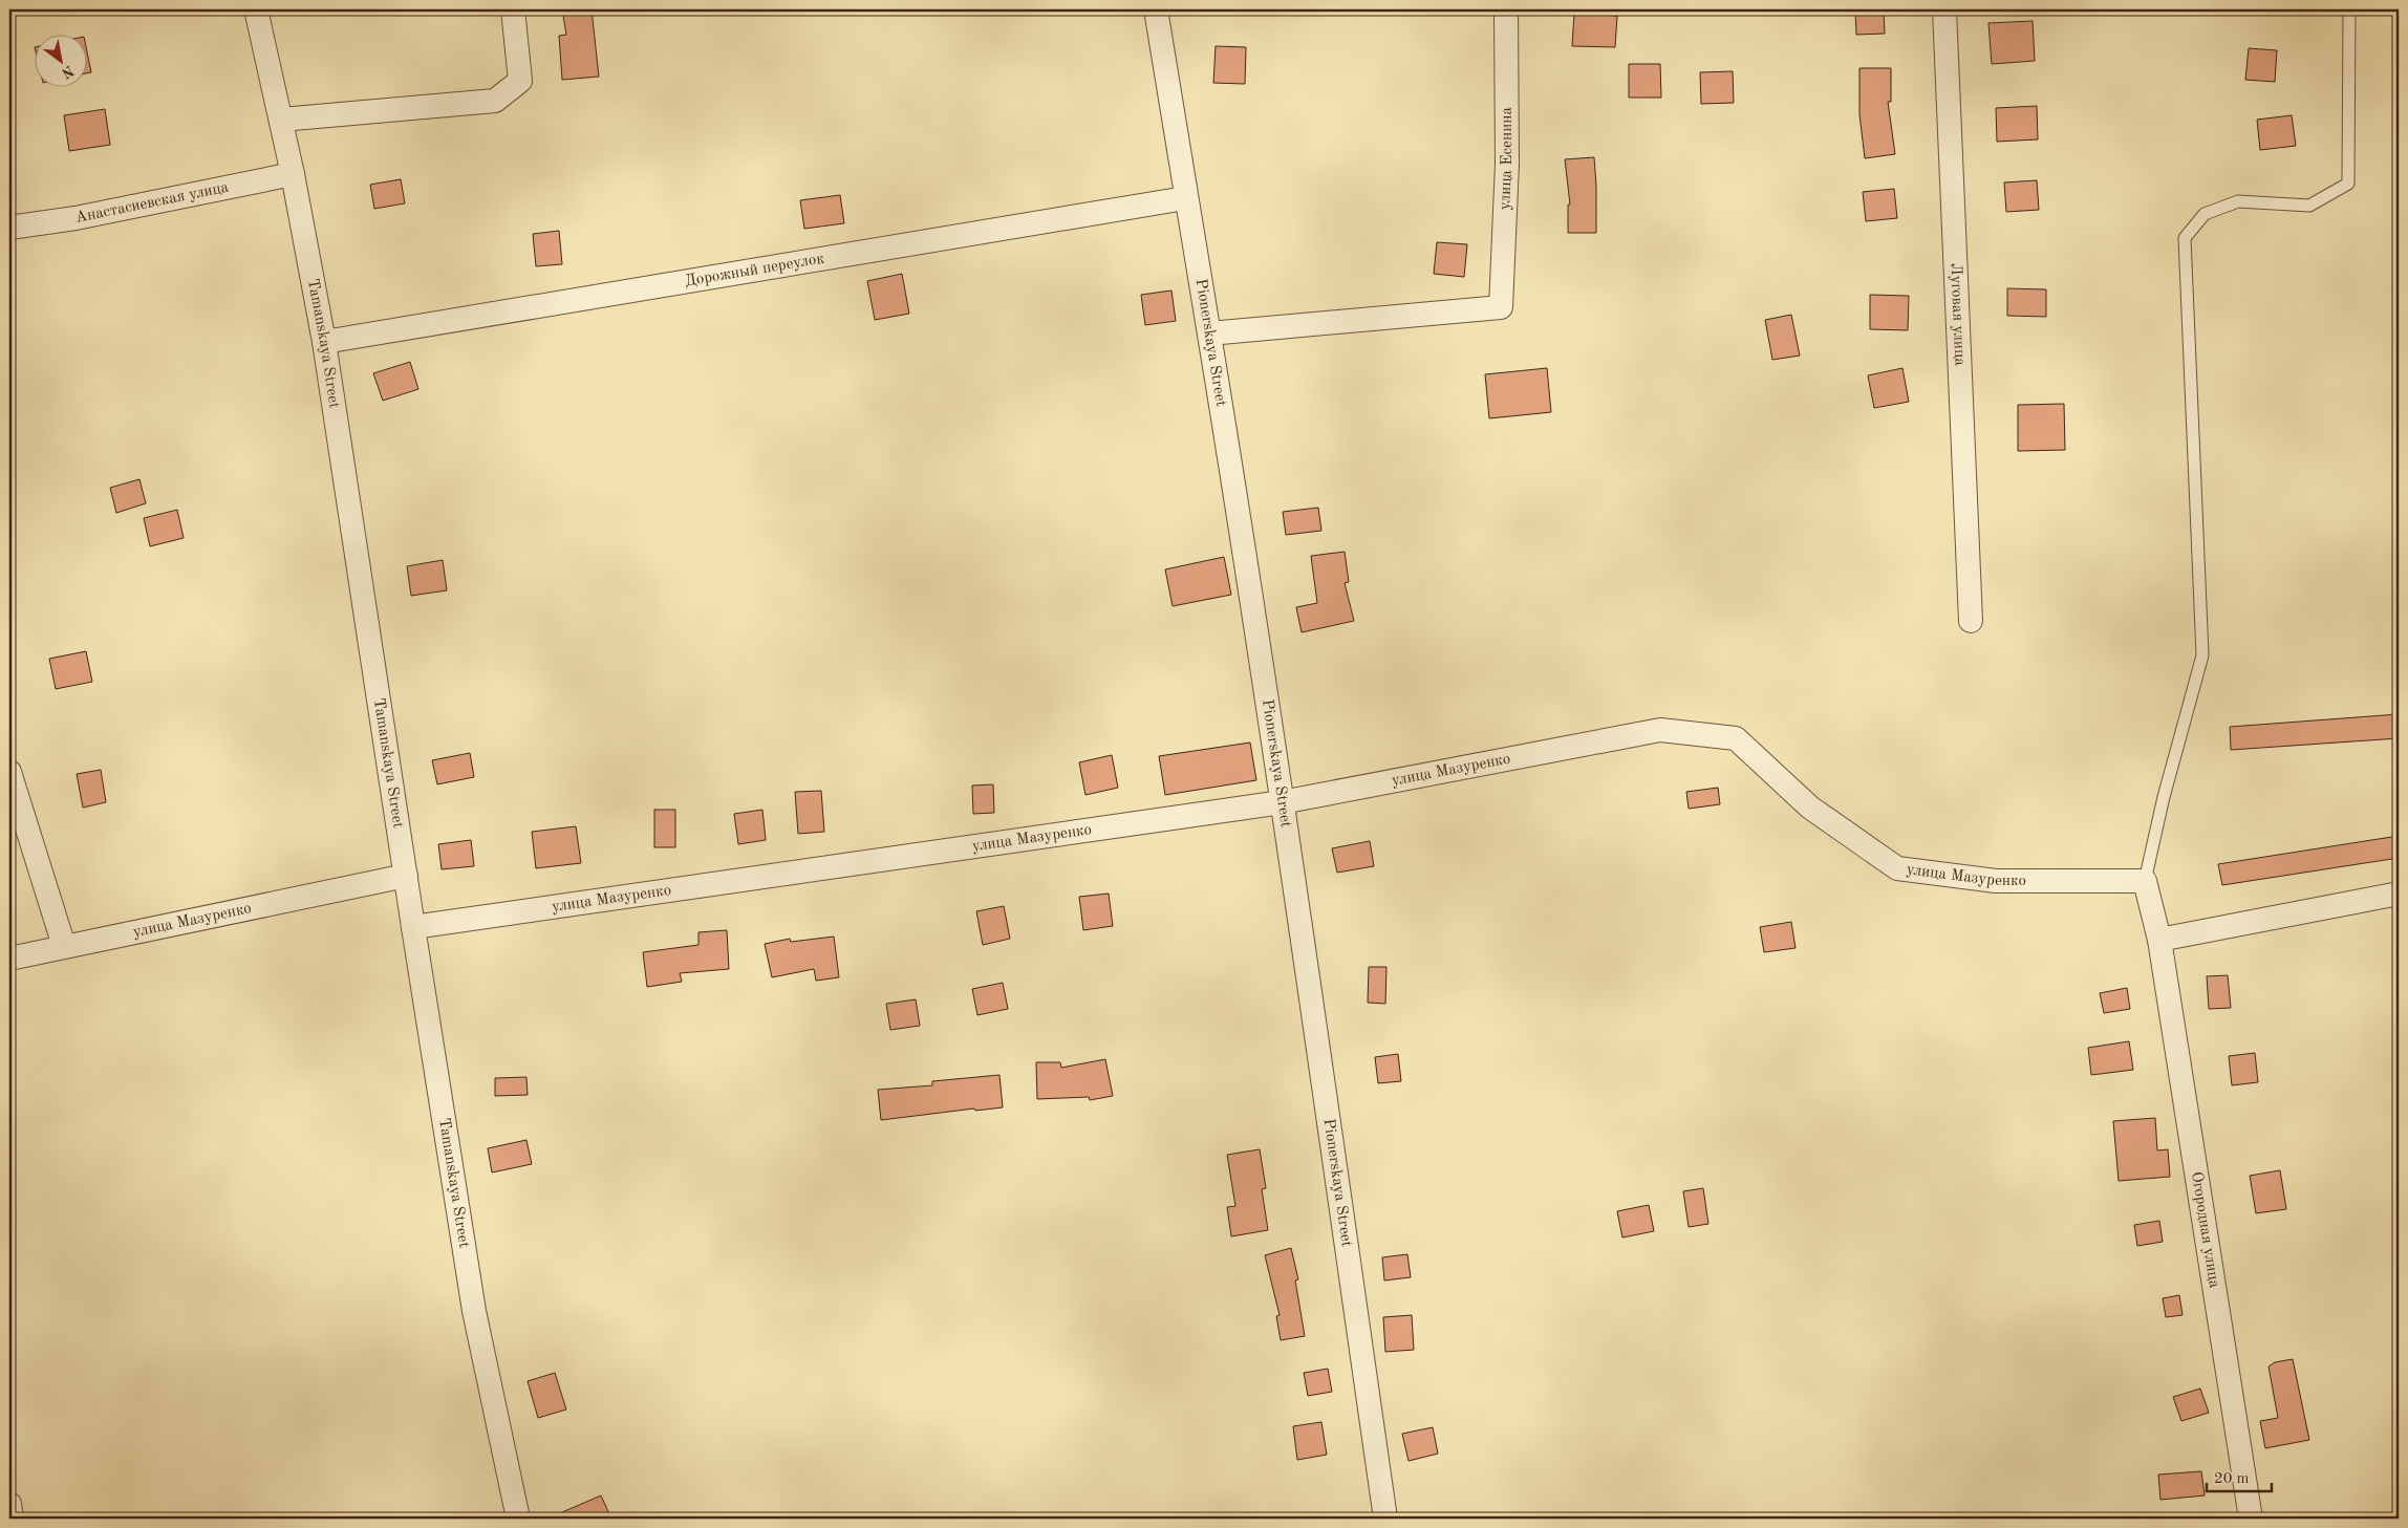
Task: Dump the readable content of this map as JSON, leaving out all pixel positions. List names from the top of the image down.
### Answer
{
  "streets": {
    "street": [
      "улица Есенина",
      "Анастасиевская улица",
      "Дорожный переулок",
      "Луговая улица",
      "Tamanskaya Street",
      "Pionerskaya Street",
      "улица Мазуренко",
      "Огородная улица"
    ]
  },
  "crossings": [
    ["улица Есенина", "Pionerskaya Street"],
    ["Анастасиевская улица", "Tamanskaya Street"],
    ["Дорожный переулок", "Tamanskaya Street"],
    ["Дорожный переулок", "Pionerskaya Street"],
    ["Tamanskaya Street", "улица Мазуренко"],
    ["Pionerskaya Street", "улица Мазуренко"]
  ],
  "scale_bar": "20 m",
  "north": "bottom right"
}
